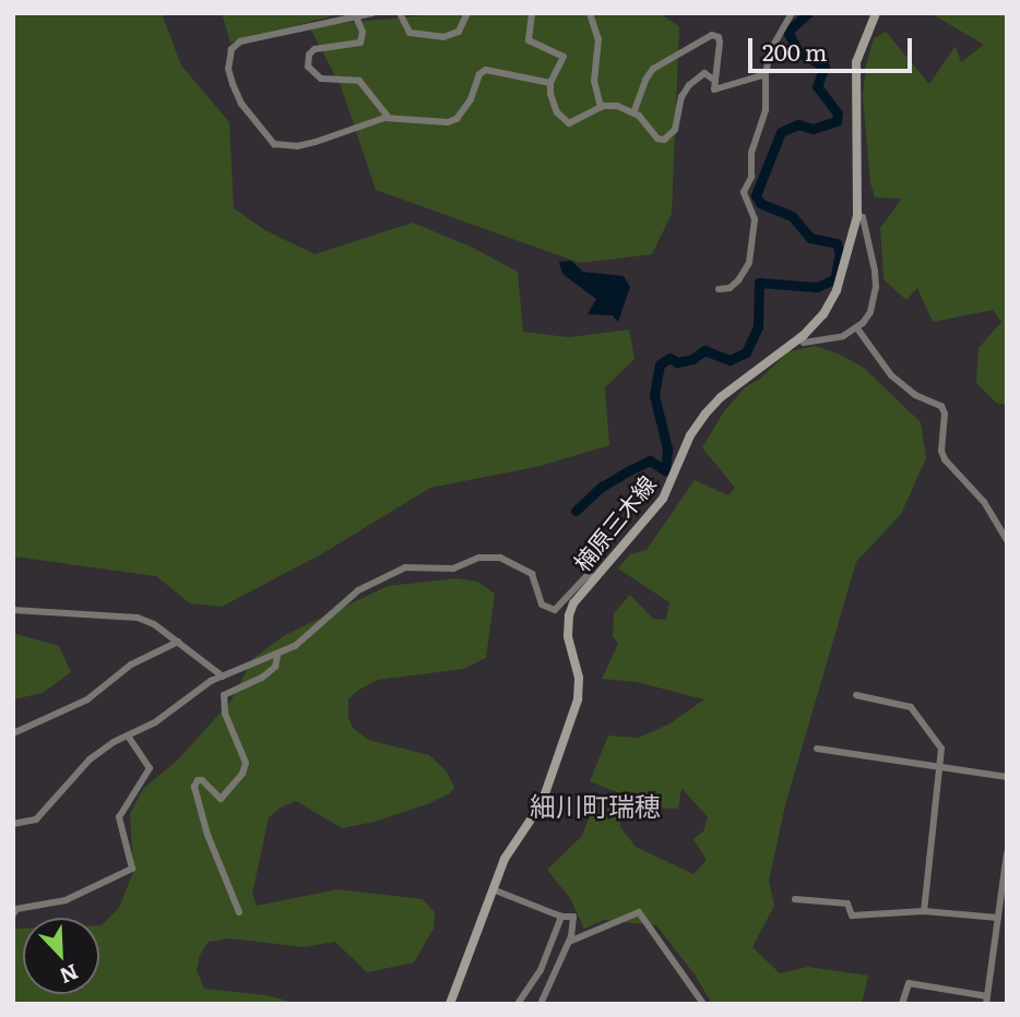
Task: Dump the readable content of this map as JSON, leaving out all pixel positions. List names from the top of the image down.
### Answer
{
  "streets": {
    "main road": ["楠原三木線"]
  },
  "districts": ["細川町瑞穂"],
  "scale_bar": "200 m",
  "north": "bottom right"
}
